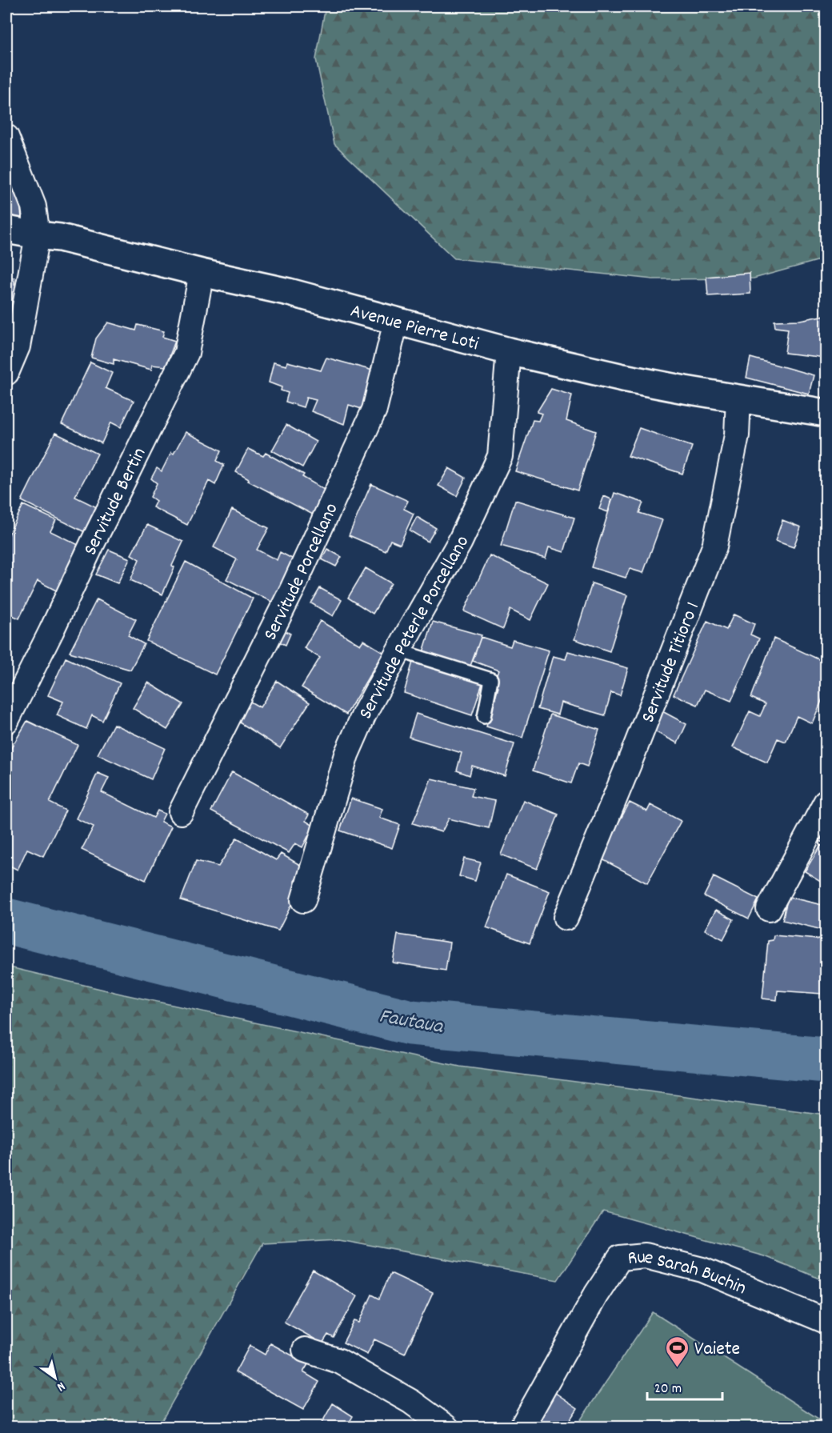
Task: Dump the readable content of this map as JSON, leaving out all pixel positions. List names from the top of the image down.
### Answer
{
  "streets": {
    "main road": ["Avenue Pierre Loti"],
    "street": [
      "Servitude Bertin",
      "Servitude Porcellano",
      "Servitude Peterle Porcellano",
      "Servitude Titioro 1",
      "Rue Sarah Buchin"
    ]
  },
  "crossings": [
    ["Avenue Pierre Loti", "Servitude Bertin"],
    ["Avenue Pierre Loti", "Servitude Porcellano"],
    ["Avenue Pierre Loti", "Servitude Peterle Porcellano"],
    ["Avenue Pierre Loti", "Servitude Titioro 1"]
  ],
  "water": ["Fautaua"],
  "places": {
    "sports": ["Vaiete"]
  },
  "scale_bar": "20 m",
  "north": "bottom right"
}
